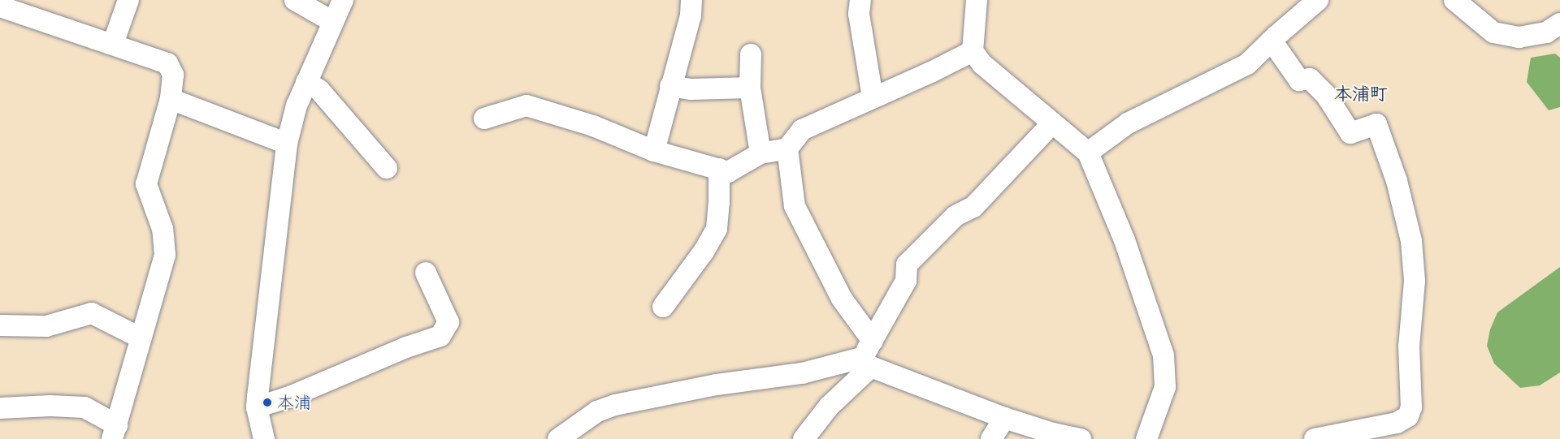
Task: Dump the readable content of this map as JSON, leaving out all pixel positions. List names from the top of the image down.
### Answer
{
  "districts": ["本浦町"],
  "places": ["本浦"]
}
